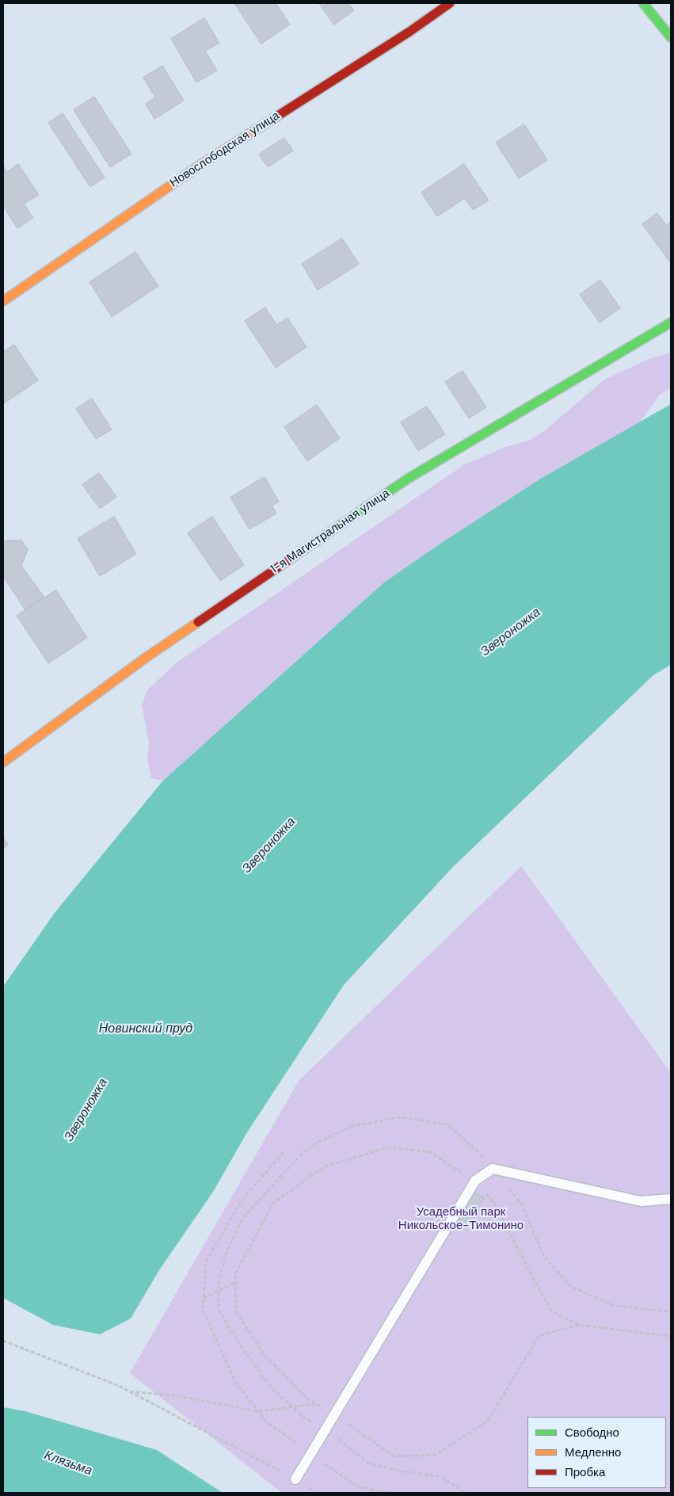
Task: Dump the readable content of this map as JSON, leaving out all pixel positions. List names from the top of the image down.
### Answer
{
  "streets": {
    "street": ["Новослободская улица", "1-я Магистральная улица"]
  },
  "water": ["Звероножка", "Новинский пруд", "Клязьма"],
  "parks": ["Усадебный парк Никольское-Тимонино"],
  "legend": ["Свободно", "Медленно", "Пробка"]
}
